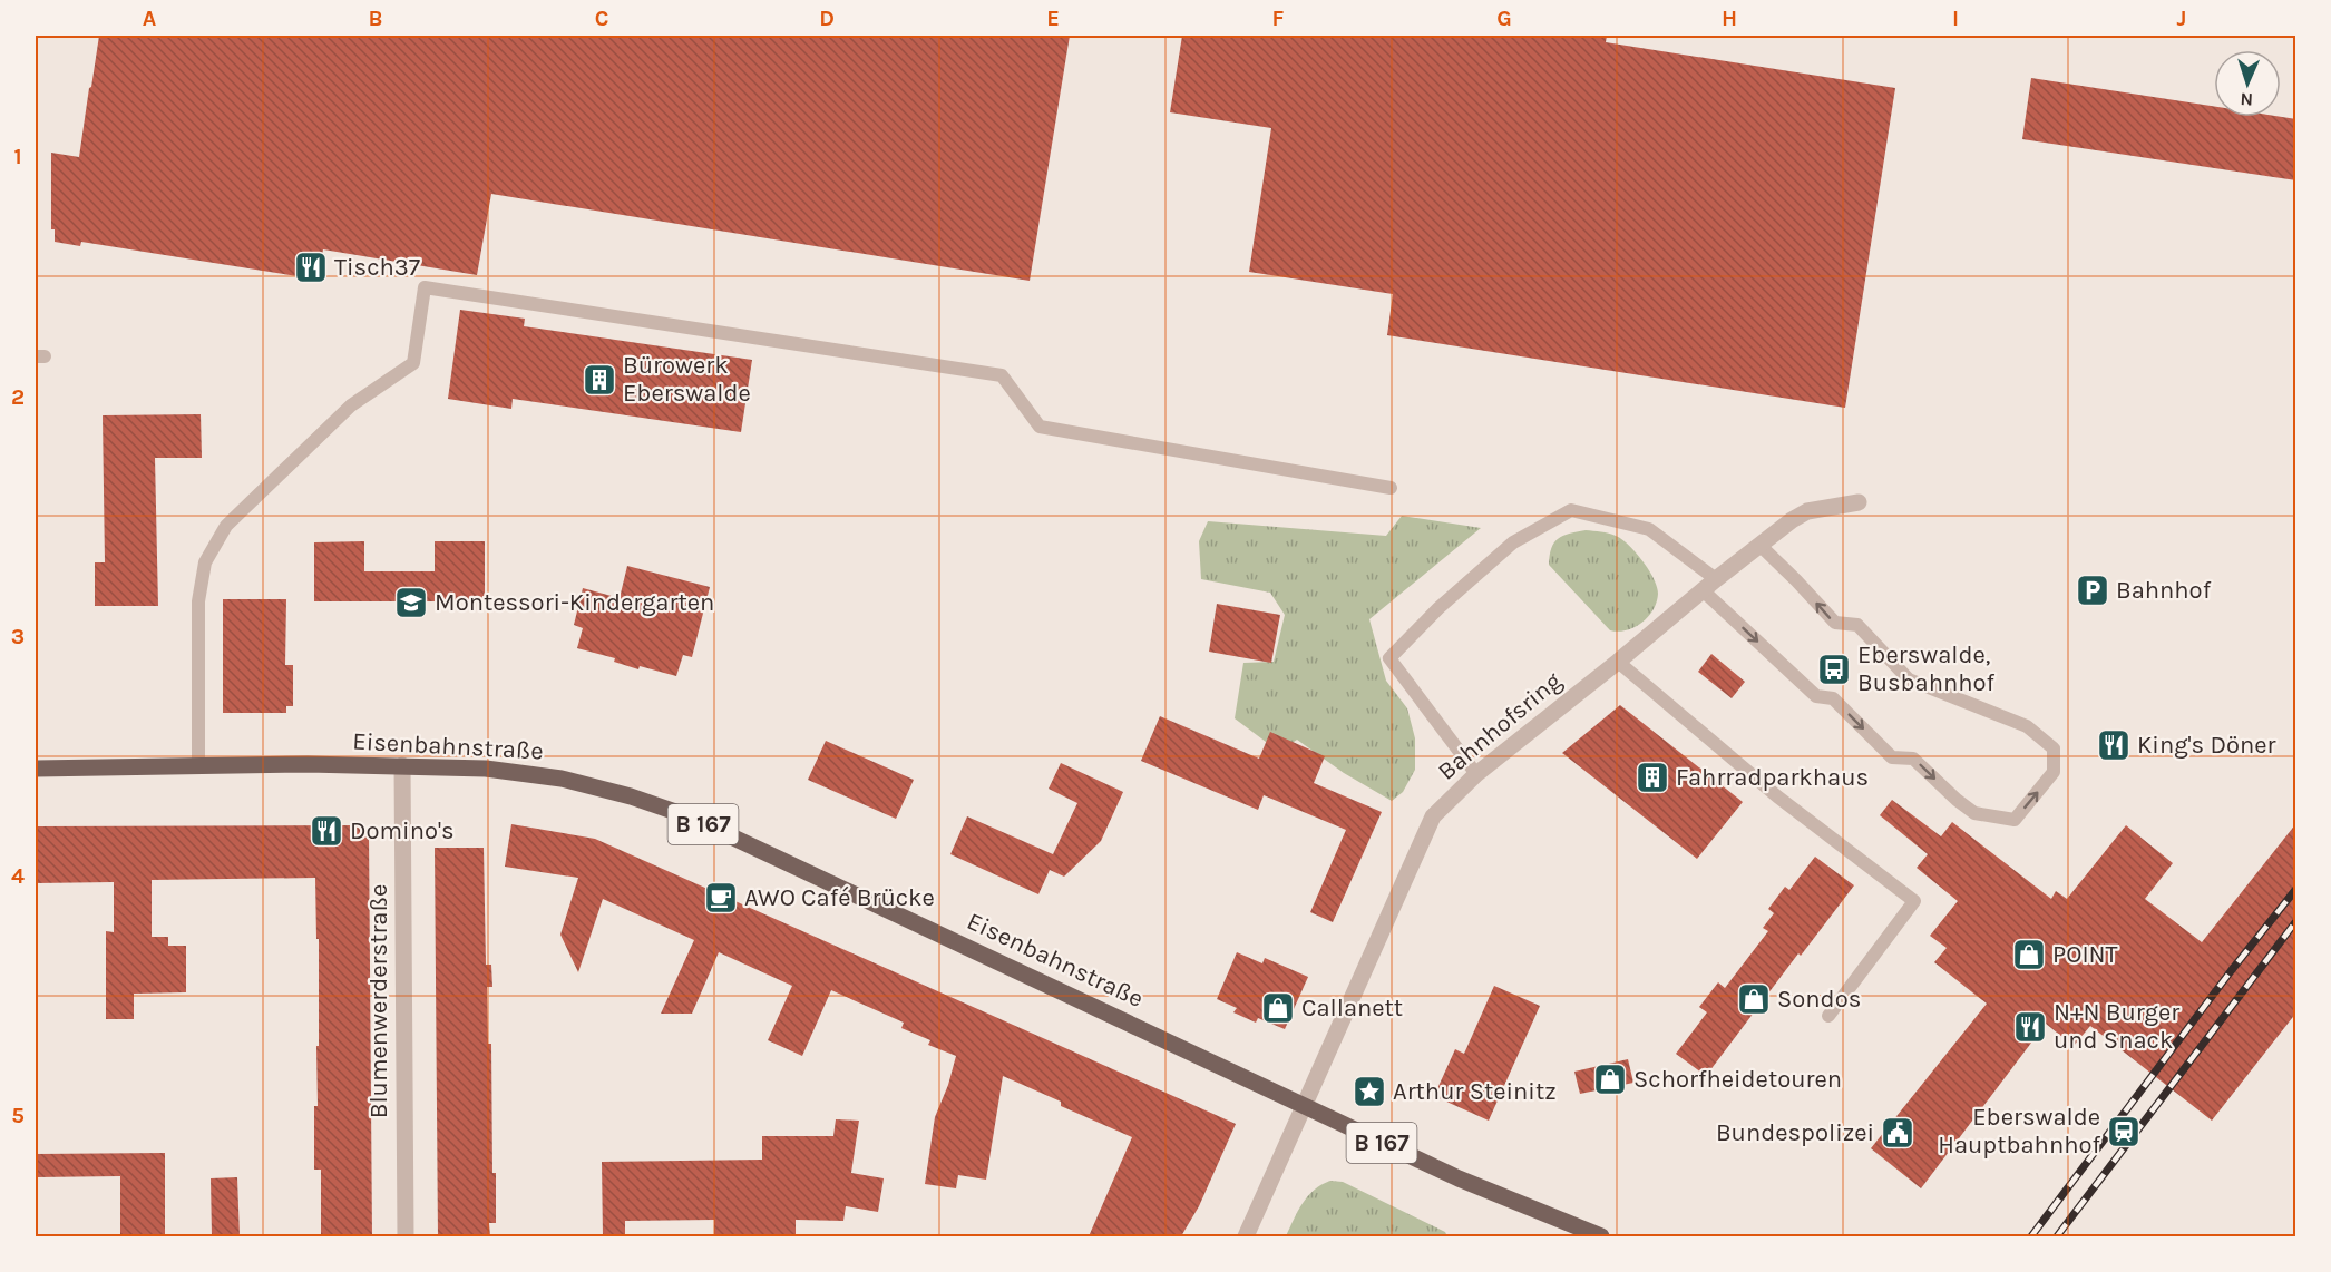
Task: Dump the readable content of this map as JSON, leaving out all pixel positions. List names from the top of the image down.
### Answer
{
  "streets": {
    "main road": ["Eisenbahnstraße", "B 167"],
    "street": ["Bahnhofsring", "Blumenwerderstraße"]
  },
  "crossings": [
    ["Bahnhofsring", "Eisenbahnstraße"],
    ["Eisenbahnstraße", "Blumenwerderstraße"]
  ],
  "places": {
    "restaurant": [
      "Tisch37",
      "King's Döner",
      "Domino's",
      "N+N Burger und Snack"
    ],
    "building": ["Bürowerk Eberswalde", "Fahrradparkhaus"],
    "parking": ["Bahnhof"],
    "school or university": ["Montessori-Kindergarten"],
    "bus stop": ["Eberswalde, Busbahnhof"],
    "cafe": ["AWO Café Brücke"],
    "shop": [
      "POINT",
      "Sondos",
      "Callanett",
      "Schorfheidetouren"
    ],
    "place": ["Arthur Steinitz"],
    "station": ["Eberswalde Hauptbahnhof"],
    "public building": ["Bundespolizei"]
  },
  "north": "bottom",
  "grid": {
    "columns": [
      "A",
      "B",
      "C",
      "D",
      "E",
      "F",
      "G",
      "H",
      "I",
      "J"
    ],
    "rows": [
      "1",
      "2",
      "3",
      "4",
      "5"
    ]
  }
}
